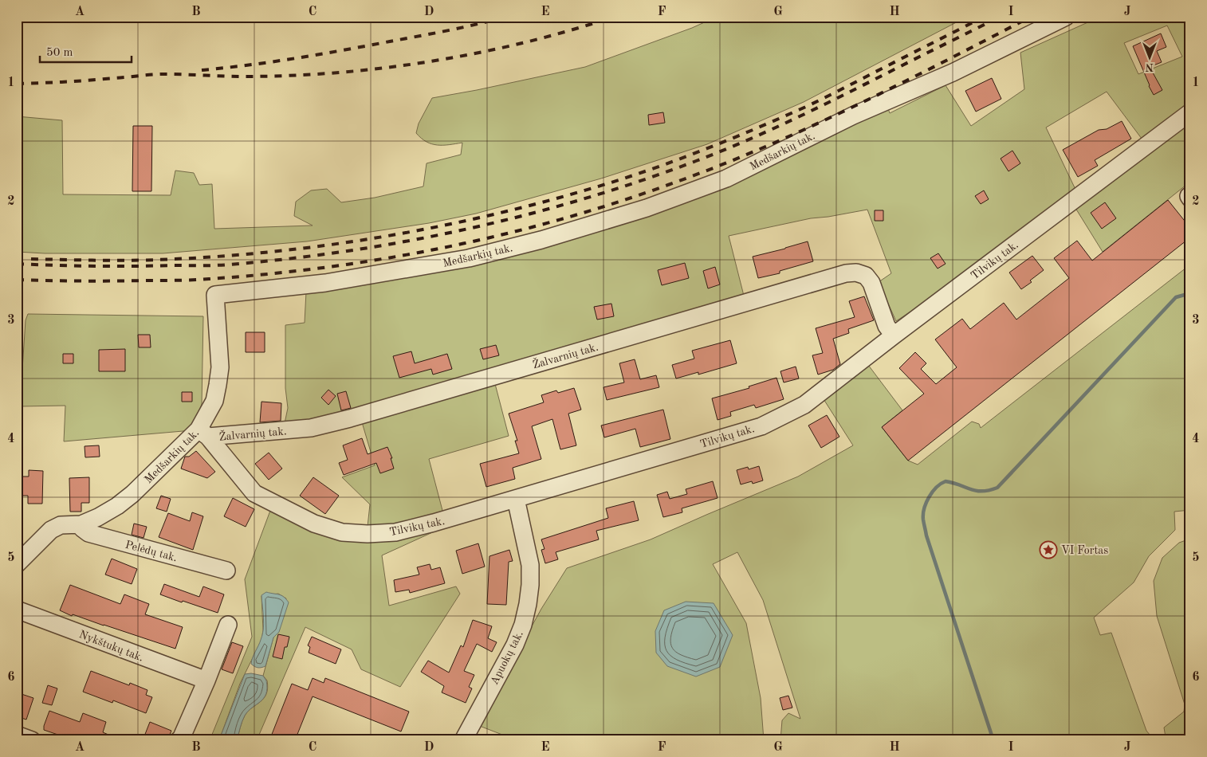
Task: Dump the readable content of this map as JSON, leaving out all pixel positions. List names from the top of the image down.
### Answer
{
  "streets": {
    "street": [
      "Medšarkių tak.",
      "Tilvikų tak.",
      "Žalvarnių tak.",
      "Pelėdų tak.",
      "Nykštukų tak.",
      "Apuokų tak."
    ]
  },
  "crossings": [
    ["Medšarkių tak.", "Tilvikų tak."],
    ["Medšarkių tak.", "Žalvarnių tak."],
    ["Medšarkių tak.", "Pelėdų tak."],
    ["Tilvikų tak.", "Žalvarnių tak."],
    ["Tilvikų tak.", "Apuokų tak."]
  ],
  "places": {
    "place": ["VI Fortas"]
  },
  "scale_bar": "50 m",
  "north": "bottom",
  "grid": {
    "columns": [
      "A",
      "B",
      "C",
      "D",
      "E",
      "F",
      "G",
      "H",
      "I",
      "J"
    ],
    "rows": [
      "1",
      "2",
      "3",
      "4",
      "5",
      "6"
    ]
  }
}
